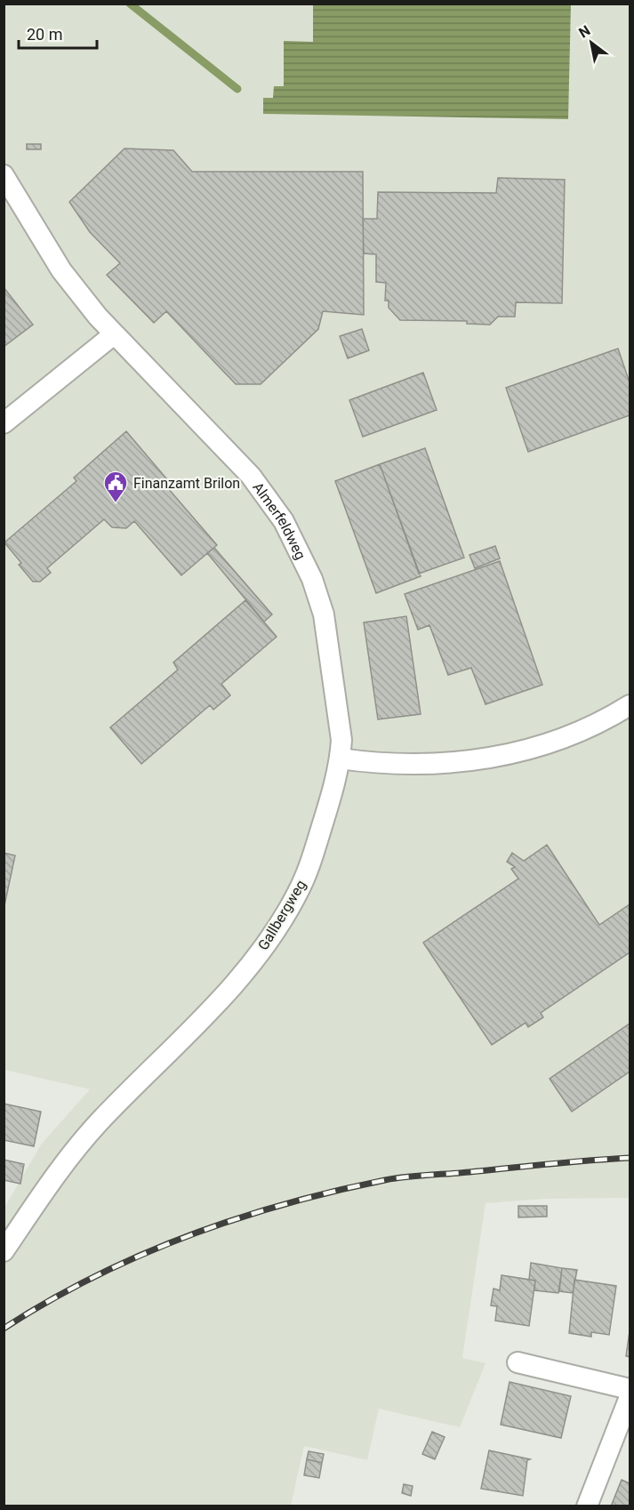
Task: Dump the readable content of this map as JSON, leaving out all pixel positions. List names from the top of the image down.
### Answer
{
  "streets": {
    "street": ["Almerfeldweg", "Gallbergweg"]
  },
  "crossings": [
    ["Almerfeldweg", "Gallbergweg"]
  ],
  "places": {
    "public building": ["Finanzamt Brilon"]
  },
  "scale_bar": "20 m",
  "north": "top left"
}
